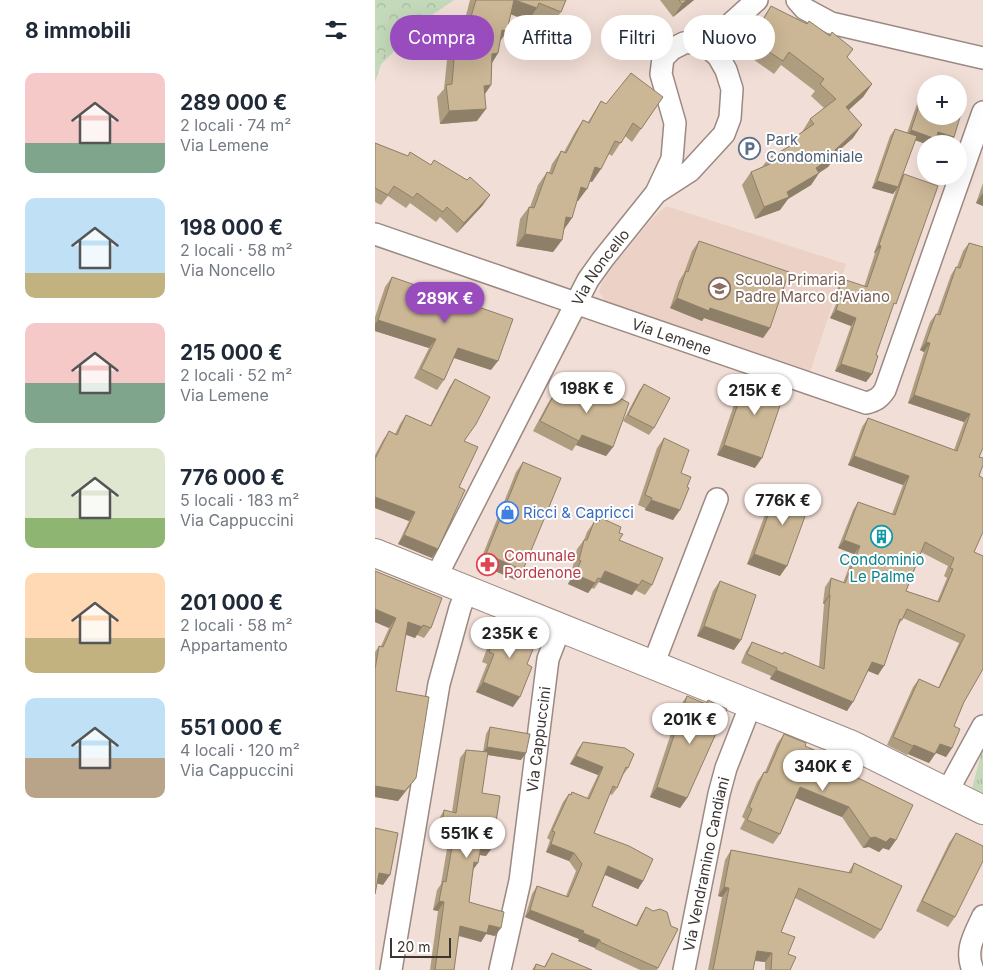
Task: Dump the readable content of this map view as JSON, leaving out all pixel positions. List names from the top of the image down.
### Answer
{
  "streets": {
    "street": [
      "Via Noncello",
      "Via Lemene",
      "Via Cappuccini",
      "Via Vendramino Candiani"
    ]
  },
  "crossings": [
    ["Via Noncello", "Via Lemene"]
  ],
  "places": {
    "parking": ["Park Condominiale"],
    "school or university": ["Scuola Primaria Padre Marco d'Aviano"],
    "shop": ["Ricci & Capricci"],
    "building": ["Condominio Le Palme"],
    "pharmacy": ["Comunale Pordenone"]
  },
  "scale_bar": "20 m",
  "page": {
    "heading": "8 immobili",
    "chip": [
      "Compra",
      "Affitta",
      "Filtri",
      "Nuovo"
    ],
    "list": [
      {
        "name": "289 000 €",
        "note": "2 locali · 74 m² · Via Lemene"
      },
      {
        "name": "198 000 €",
        "note": "2 locali · 58 m² · Via Noncello"
      },
      {
        "name": "215 000 €",
        "note": "2 locali · 52 m² · Via Lemene"
      },
      {
        "name": "776 000 €",
        "note": "5 locali · 183 m² · Via Cappuccini"
      },
      {
        "name": "201 000 €",
        "note": "2 locali · 58 m² · Appartamento"
      },
      {
        "name": "551 000 €",
        "note": "4 locali · 120 m² · Via Cappuccini"
      }
    ],
    "map_buttons": ["+", "−"],
    "price": [
      "289K €",
      "198K €",
      "215K €",
      "776K €",
      "235K €",
      "201K €",
      "340K €",
      "551K €"
    ],
    "scale": "20 m"
  }
}
